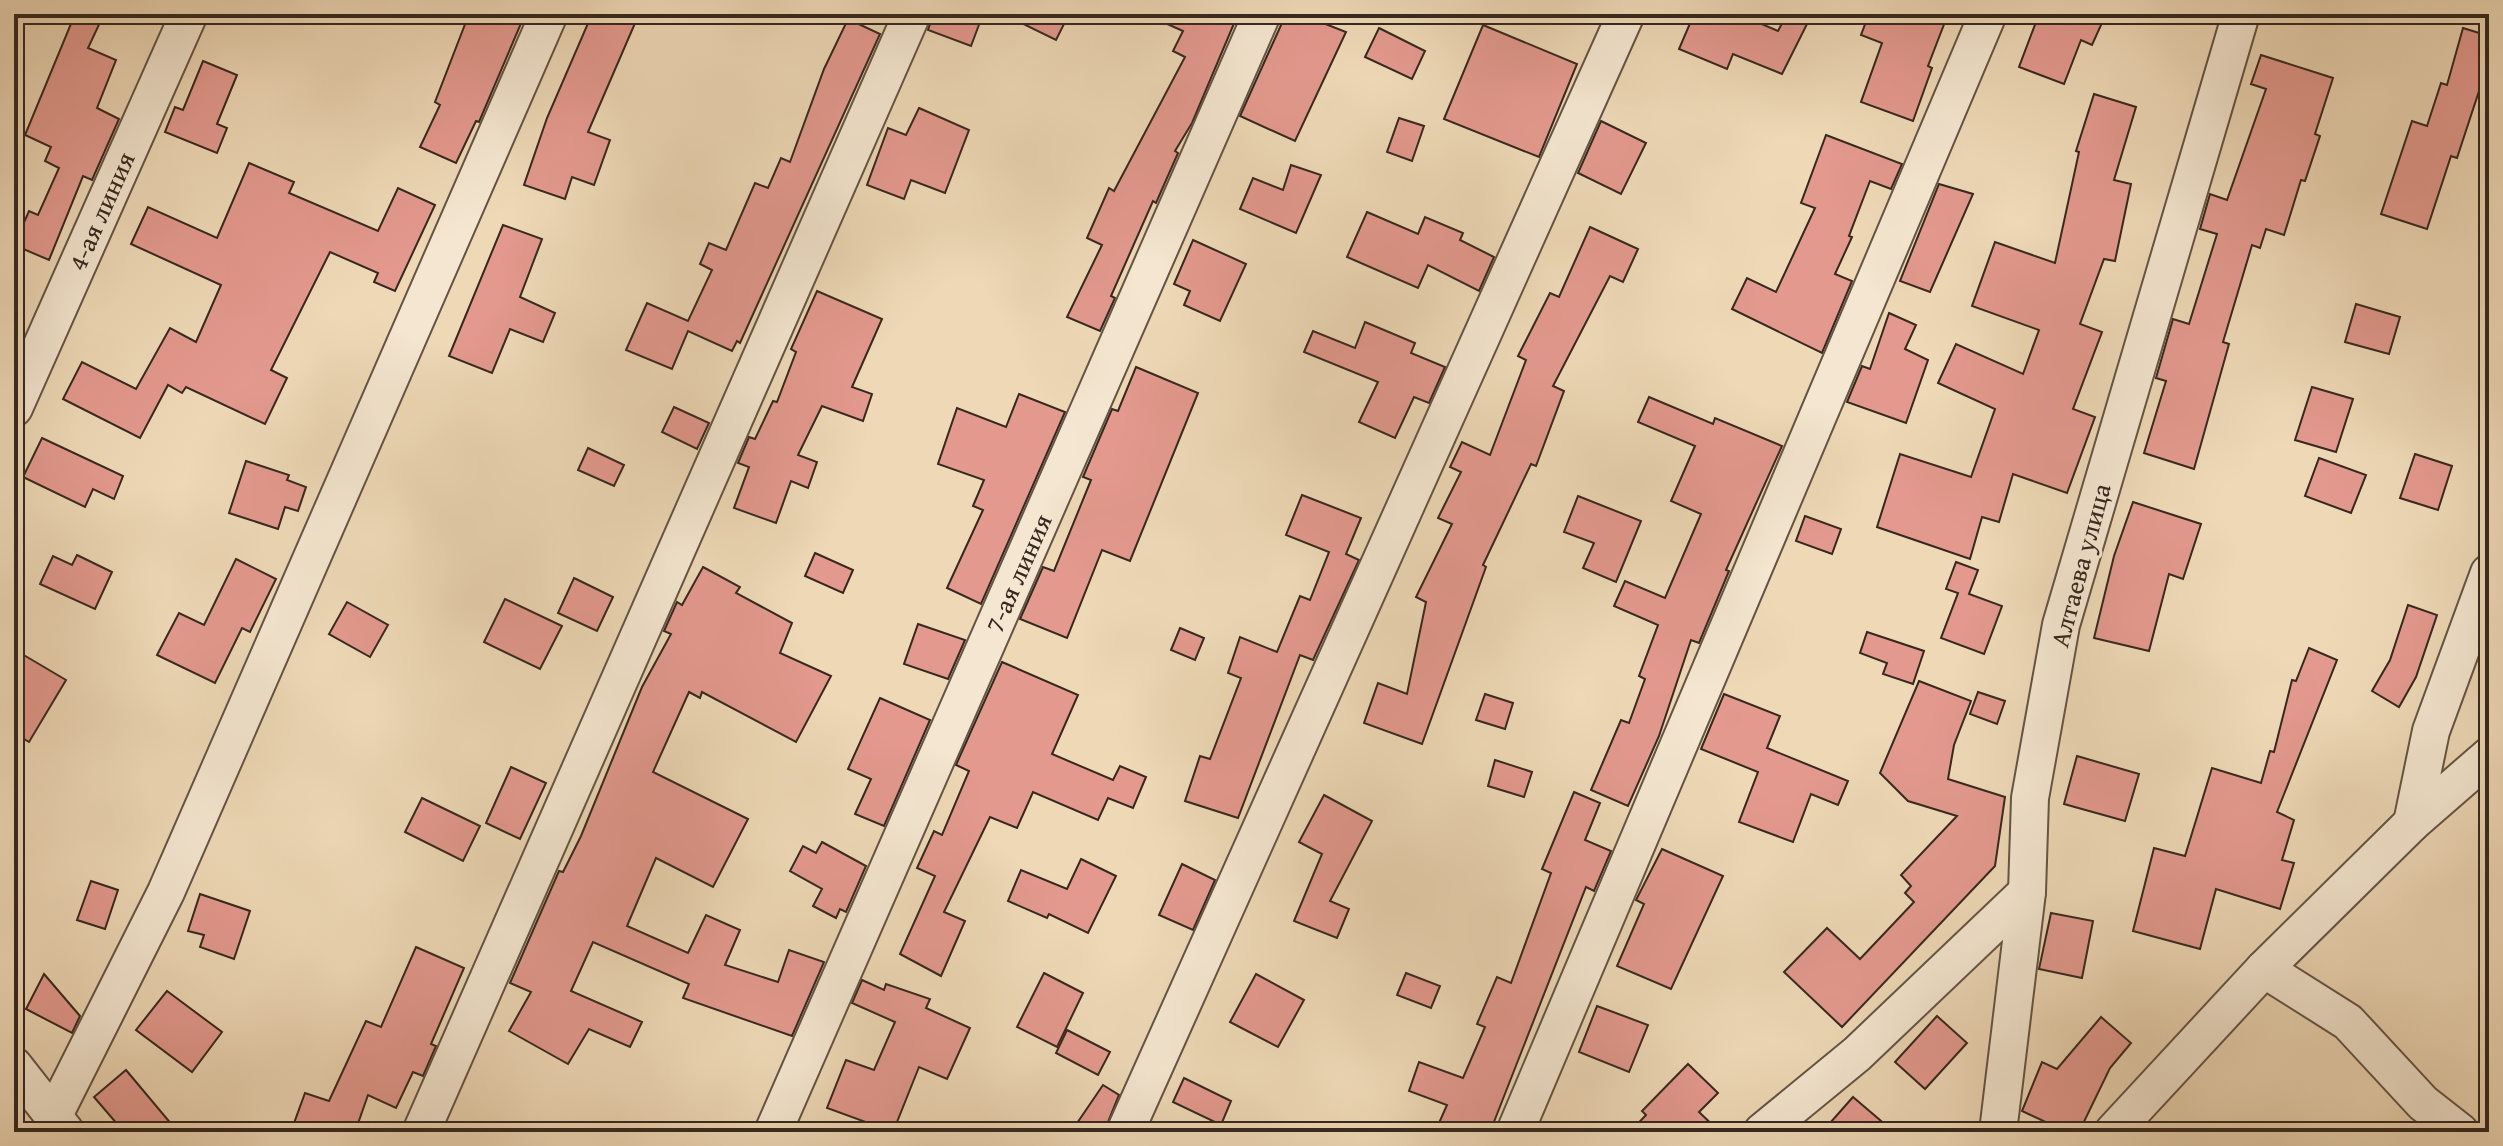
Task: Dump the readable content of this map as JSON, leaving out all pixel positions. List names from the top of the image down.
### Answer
{
  "streets": {
    "street": ["4-ая линия", "Алтаева улица", "7-ая линия"]
  }
}
